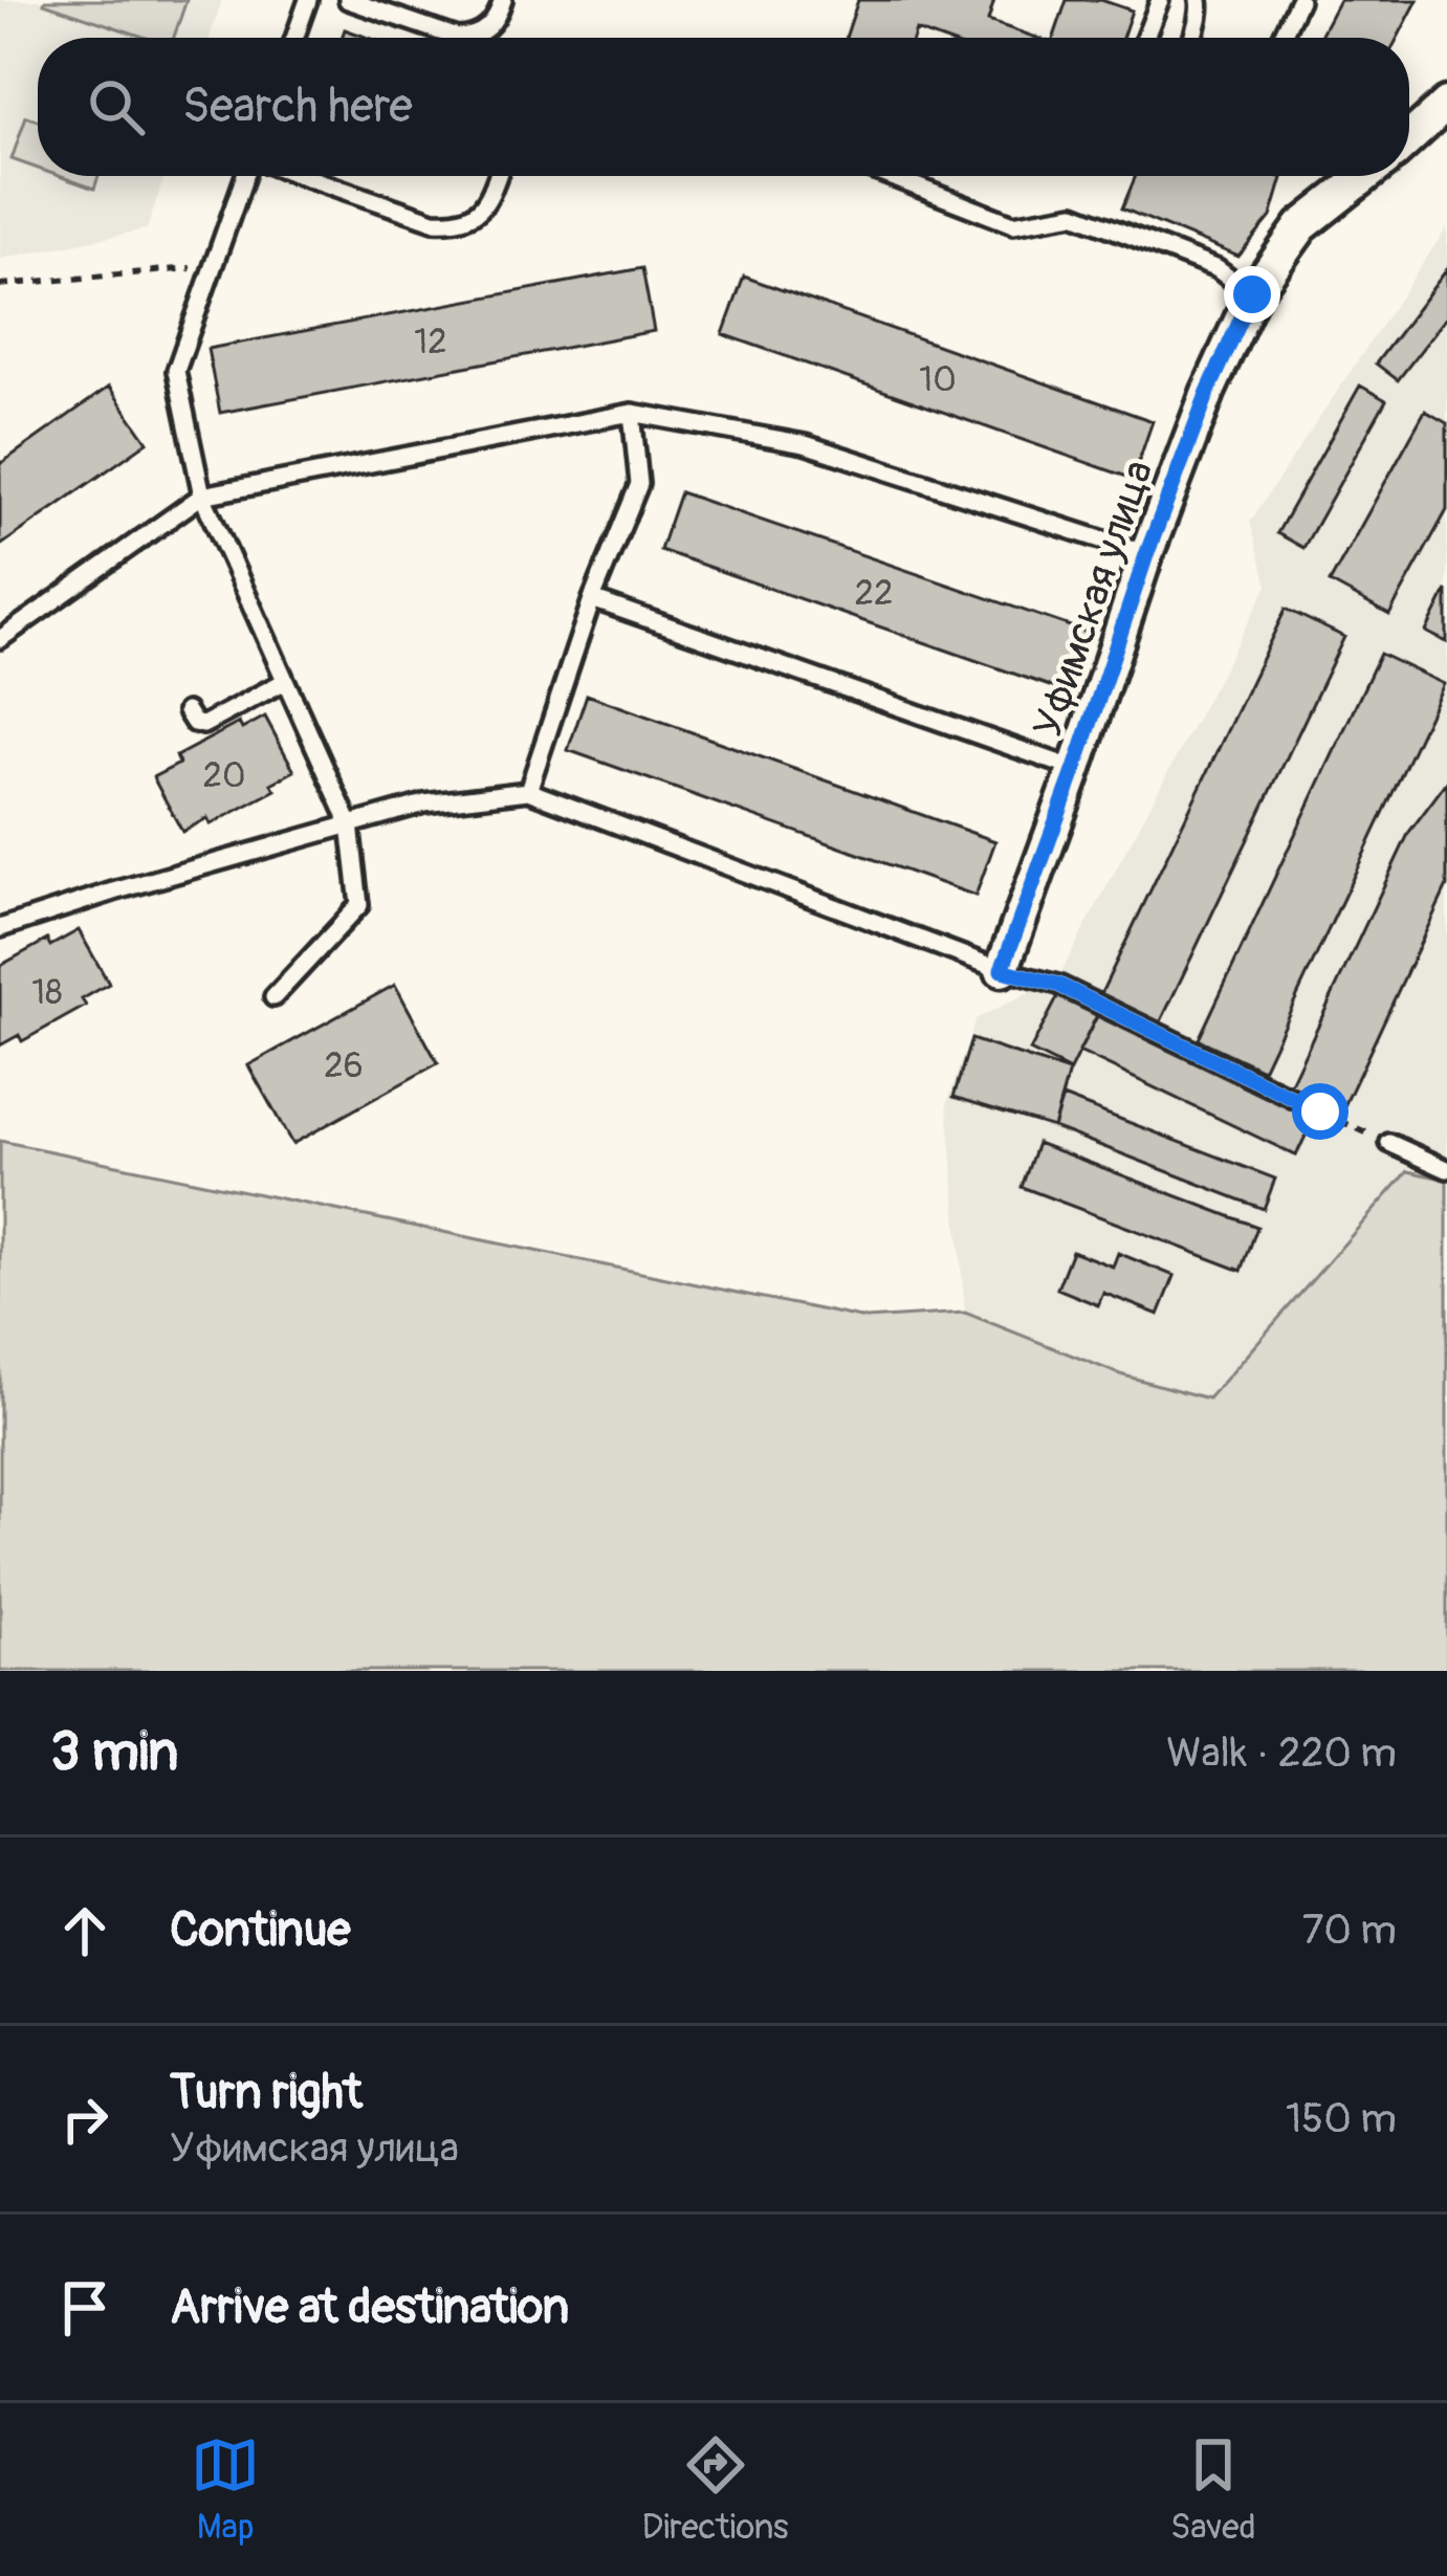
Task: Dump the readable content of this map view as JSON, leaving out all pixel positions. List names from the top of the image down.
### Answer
{
  "streets": {
    "street": ["Уфимская улица"]
  },
  "house_numbers": [
    "12",
    "10",
    "22",
    "20",
    "18",
    "26"
  ],
  "page": {
    "search": "Search here",
    "heading": ["3 min", "Walk · 220 m"],
    "list": [
      ["Continue", "70 m"],
      ["Turn right", "Уфимская улица", "150 m"],
      "Arrive at destination"
    ],
    "nav": ["Map", "Directions", "Saved"]
  }
}
